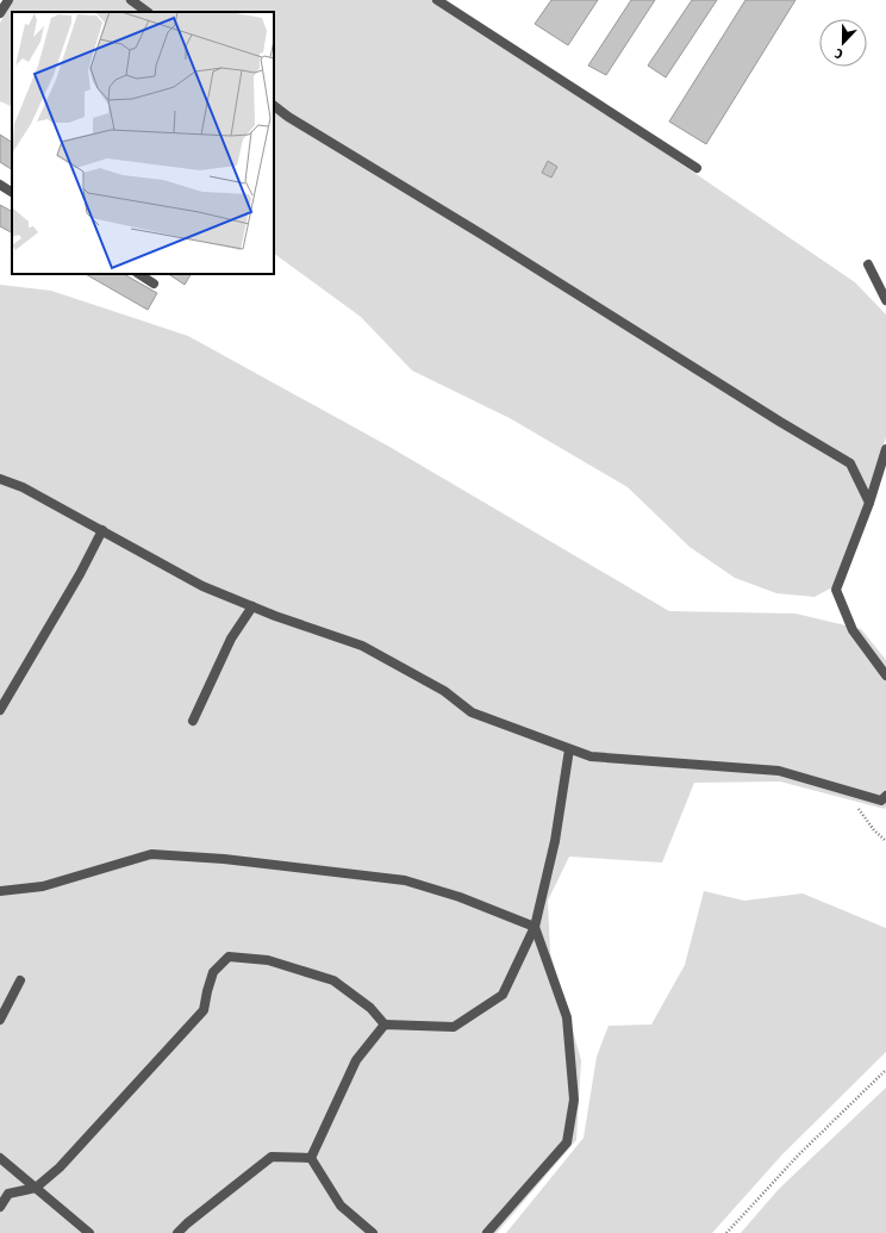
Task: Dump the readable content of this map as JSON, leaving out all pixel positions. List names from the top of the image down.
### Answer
{
  "north": "bottom"
}
